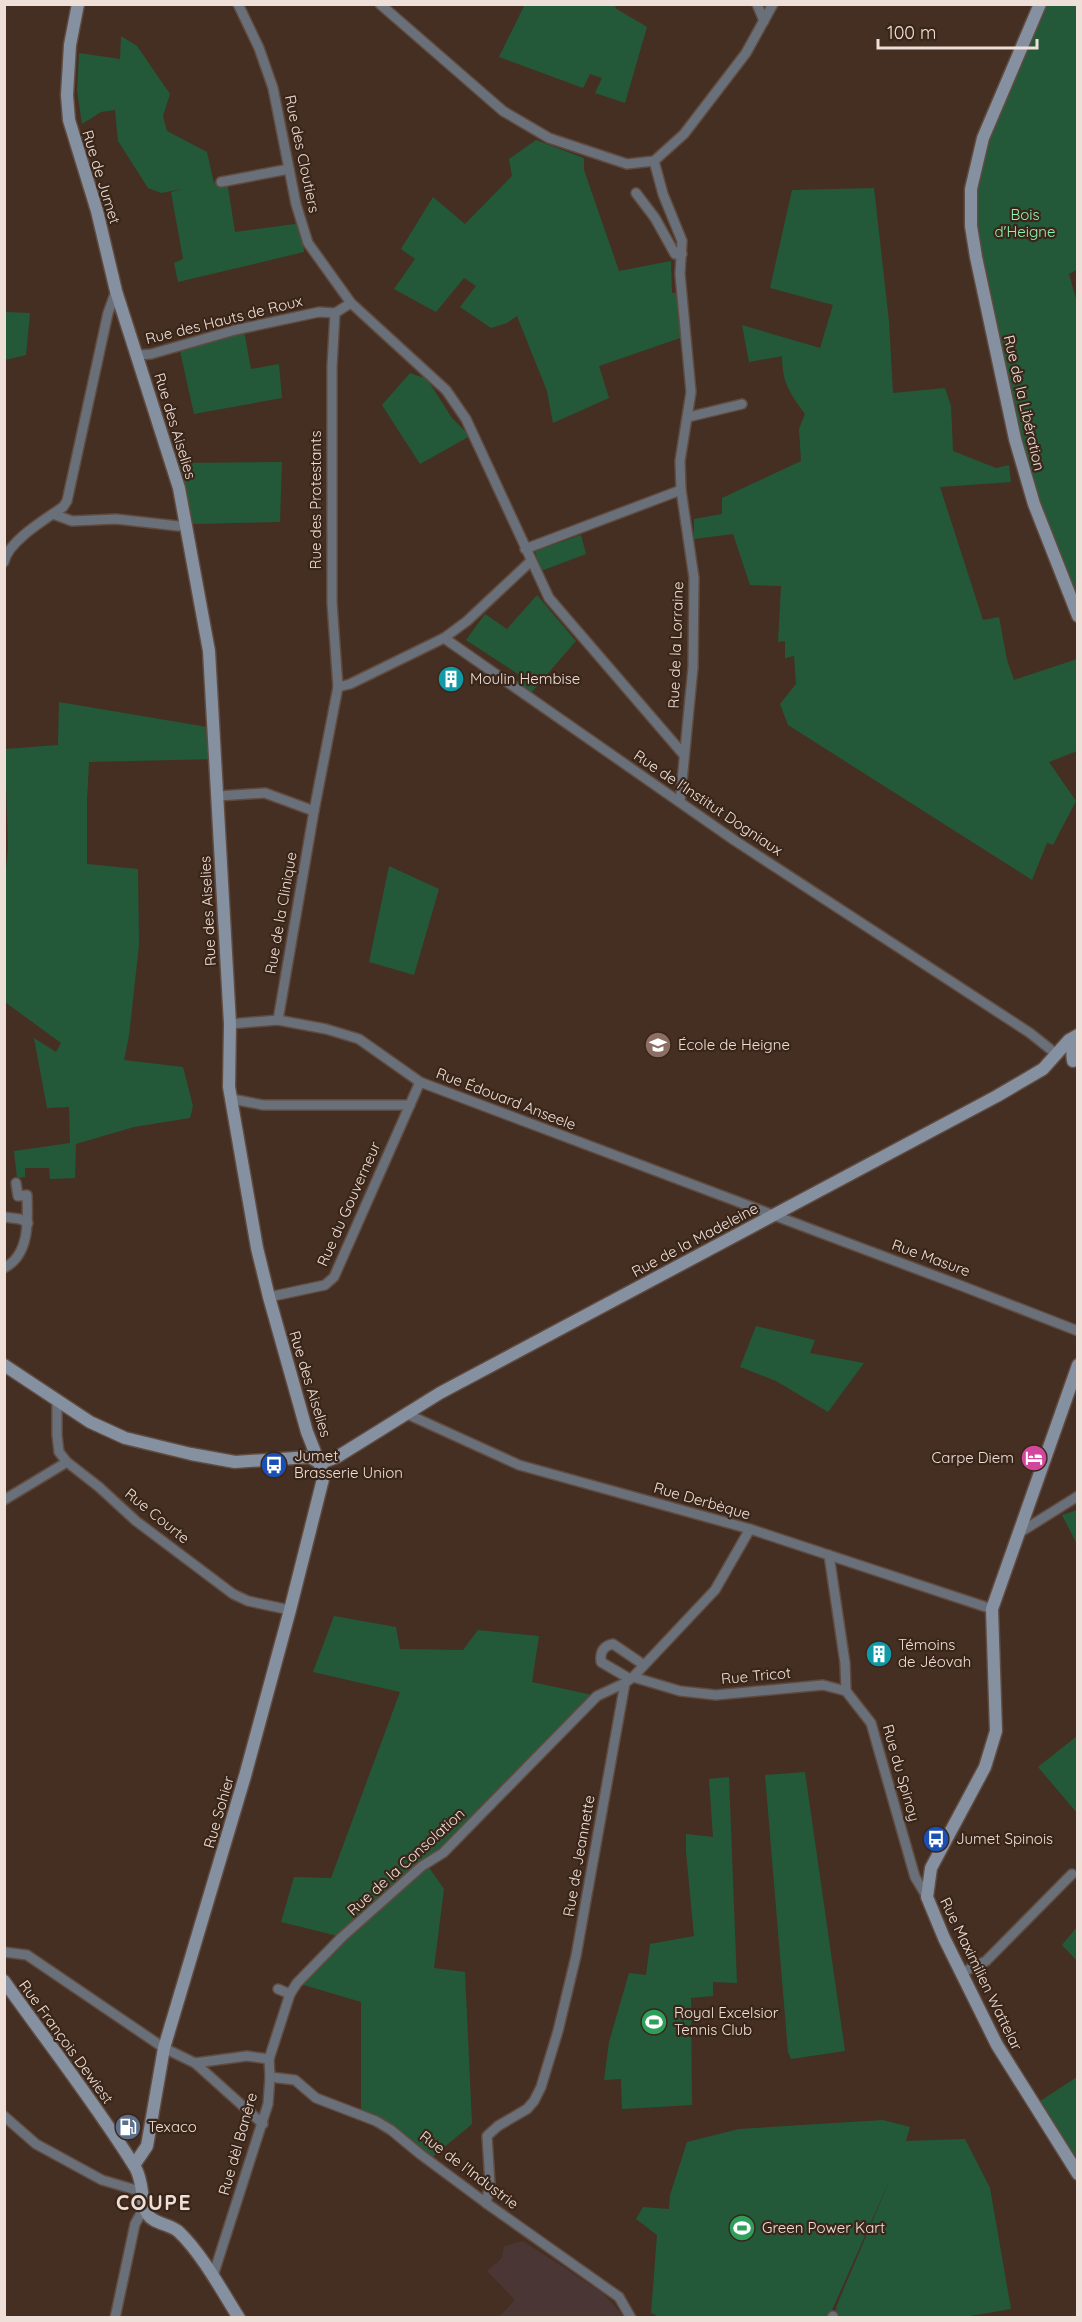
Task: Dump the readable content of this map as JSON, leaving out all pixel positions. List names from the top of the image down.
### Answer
{
  "streets": {
    "street": [
      "Rue des Cloutiers",
      "Rue de Jumet",
      "Rue des Hauts de Roux",
      "Rue de la Libération",
      "Rue des Aiselies",
      "Rue des Protestants",
      "Rue de la Lorraine",
      "Rue de l'Institut Dogniaux",
      "Rue de la Clinique",
      "Rue Édouard Anseele",
      "Rue du Gouverneur",
      "Rue de la Madeleine",
      "Rue Masure",
      "Rue Derbèque",
      "Rue Courte",
      "Rue Tricot",
      "Rue du Spinoy",
      "Rue Sohier",
      "Rue de Jeannette",
      "Rue de la Consolation",
      "Rue Maximilien Wattelar",
      "Rue François Dewiest",
      "Rue dèl Banêre",
      "Rue de l'Industrie"
    ]
  },
  "crossings": [
    ["Rue des Cloutiers", "Rue des Hauts de Roux"],
    ["Rue de Jumet", "Rue des Hauts de Roux"],
    ["Rue de Jumet", "Rue des Aiselies"],
    ["Rue des Hauts de Roux", "Rue des Aiselies"],
    ["Rue des Hauts de Roux", "Rue des Protestants"],
    ["Rue des Aiselies", "Rue Édouard Anseele"],
    ["Rue des Aiselies", "Rue du Gouverneur"],
    ["Rue des Aiselies", "Rue de la Madeleine"],
    ["Rue des Aiselies", "Rue Sohier"],
    ["Rue des Protestants", "Rue de la Clinique"],
    ["Rue de la Lorraine", "Rue de l'Institut Dogniaux"],
    ["Rue de l'Institut Dogniaux", "Rue de la Madeleine"],
    ["Rue de la Clinique", "Rue Édouard Anseele"],
    ["Rue Édouard Anseele", "Rue du Gouverneur"],
    ["Rue Édouard Anseele", "Rue de la Madeleine"],
    ["Rue Édouard Anseele", "Rue Masure"],
    ["Rue de la Madeleine", "Rue Masure"],
    ["Rue de la Madeleine", "Rue Derbèque"],
    ["Rue de la Madeleine", "Rue Sohier"],
    ["Rue Derbèque", "Rue Maximilien Wattelar"],
    ["Rue Courte", "Rue Sohier"],
    ["Rue Tricot", "Rue du Spinoy"],
    ["Rue Tricot", "Rue de Jeannette"],
    ["Rue Tricot", "Rue de la Consolation"],
    ["Rue du Spinoy", "Rue Maximilien Wattelar"],
    ["Rue Sohier", "Rue François Dewiest"],
    ["Rue de Jeannette", "Rue de la Consolation"],
    ["Rue de Jeannette", "Rue de l'Industrie"],
    ["Rue de la Consolation", "Rue dèl Banêre"],
    ["Rue dèl Banêre", "Rue de l'Industrie"]
  ],
  "districts": ["COUPE"],
  "parks": ["Bois d'Heigne"],
  "places": {
    "building": ["Moulin Hembise", "Témoins de Jéovah"],
    "school or university": ["École de Heigne"],
    "hotel": ["Carpe Diem"],
    "bus stop": ["Jumet Brasserie Union", "Jumet Spinois"],
    "sports": ["Royal Excelsior Tennis Club", "Green Power Kart"],
    "fuel station": ["Texaco"]
  },
  "scale_bar": "100 m"
}
